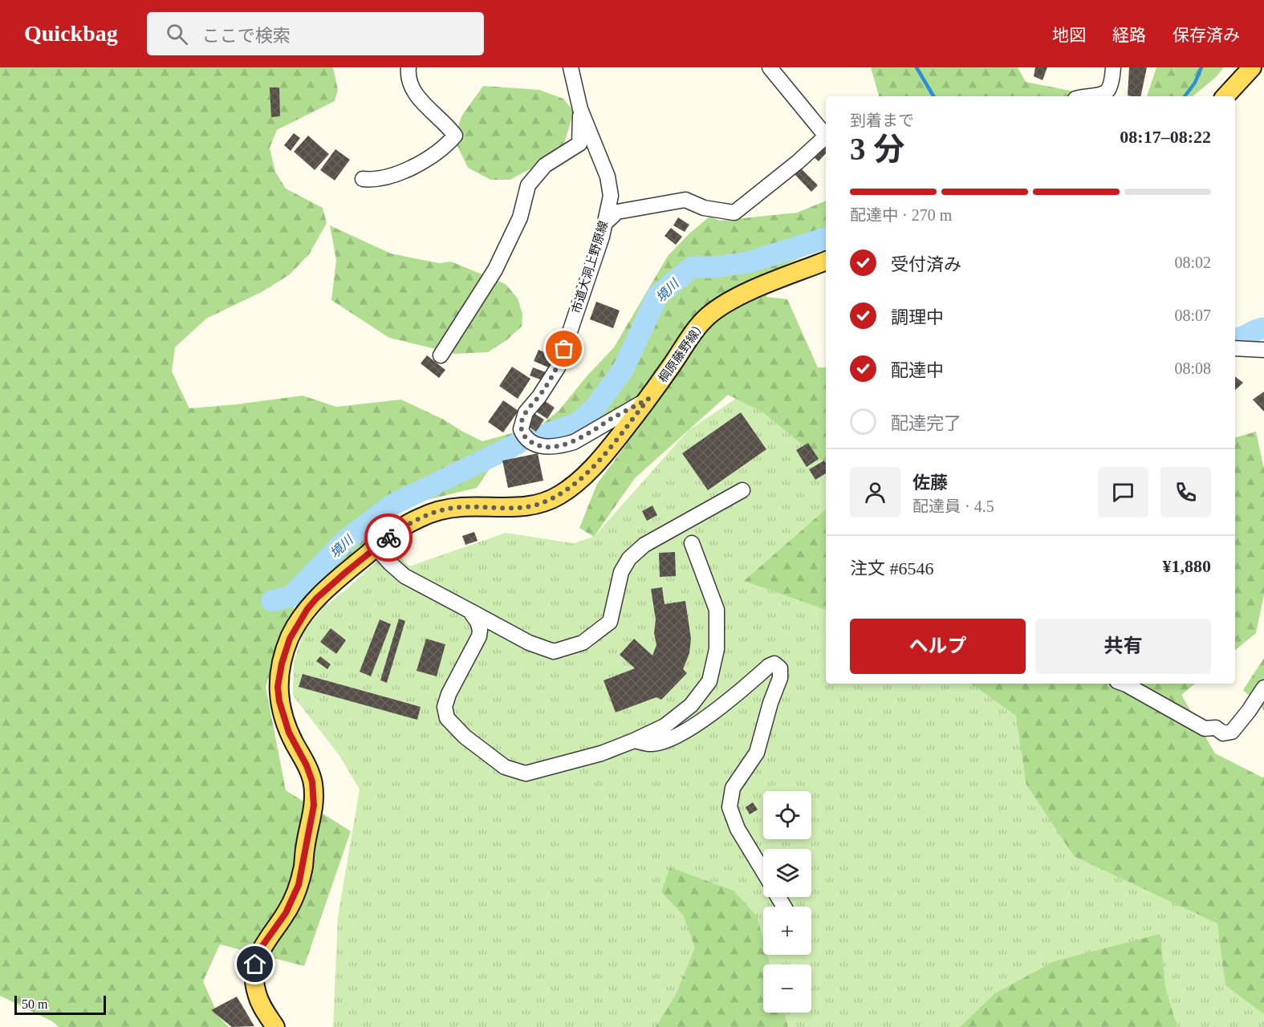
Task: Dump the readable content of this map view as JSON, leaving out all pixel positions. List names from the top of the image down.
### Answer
{
  "streets": {
    "main road": ["棡原藤野線）"],
    "street": ["市道大洞上野原線"]
  },
  "crossings": [
    ["市道大洞上野原線", "棡原藤野線）"]
  ],
  "water": ["境川"],
  "scale_bar": "50 m",
  "page": {
    "header": "Quickbag",
    "search": "ここで検索",
    "nav": ["地図", "経路", "保存済み"],
    "heading": ["3 分", "到着まで", "08:17–08:22"],
    "panel": [
      "佐藤",
      "配達員 · 4.5",
      "注文 #6546",
      "¥1,880"
    ],
    "bar": "配達中 · 270 m",
    "list": [
      ["受付済み", "08:02"],
      ["調理中", "08:07"],
      ["配達中", "08:08"],
      "配達完了"
    ],
    "buttons": ["ヘルプ", "共有"],
    "map_buttons": ["+", "−"],
    "scale": "50 m"
  }
}
